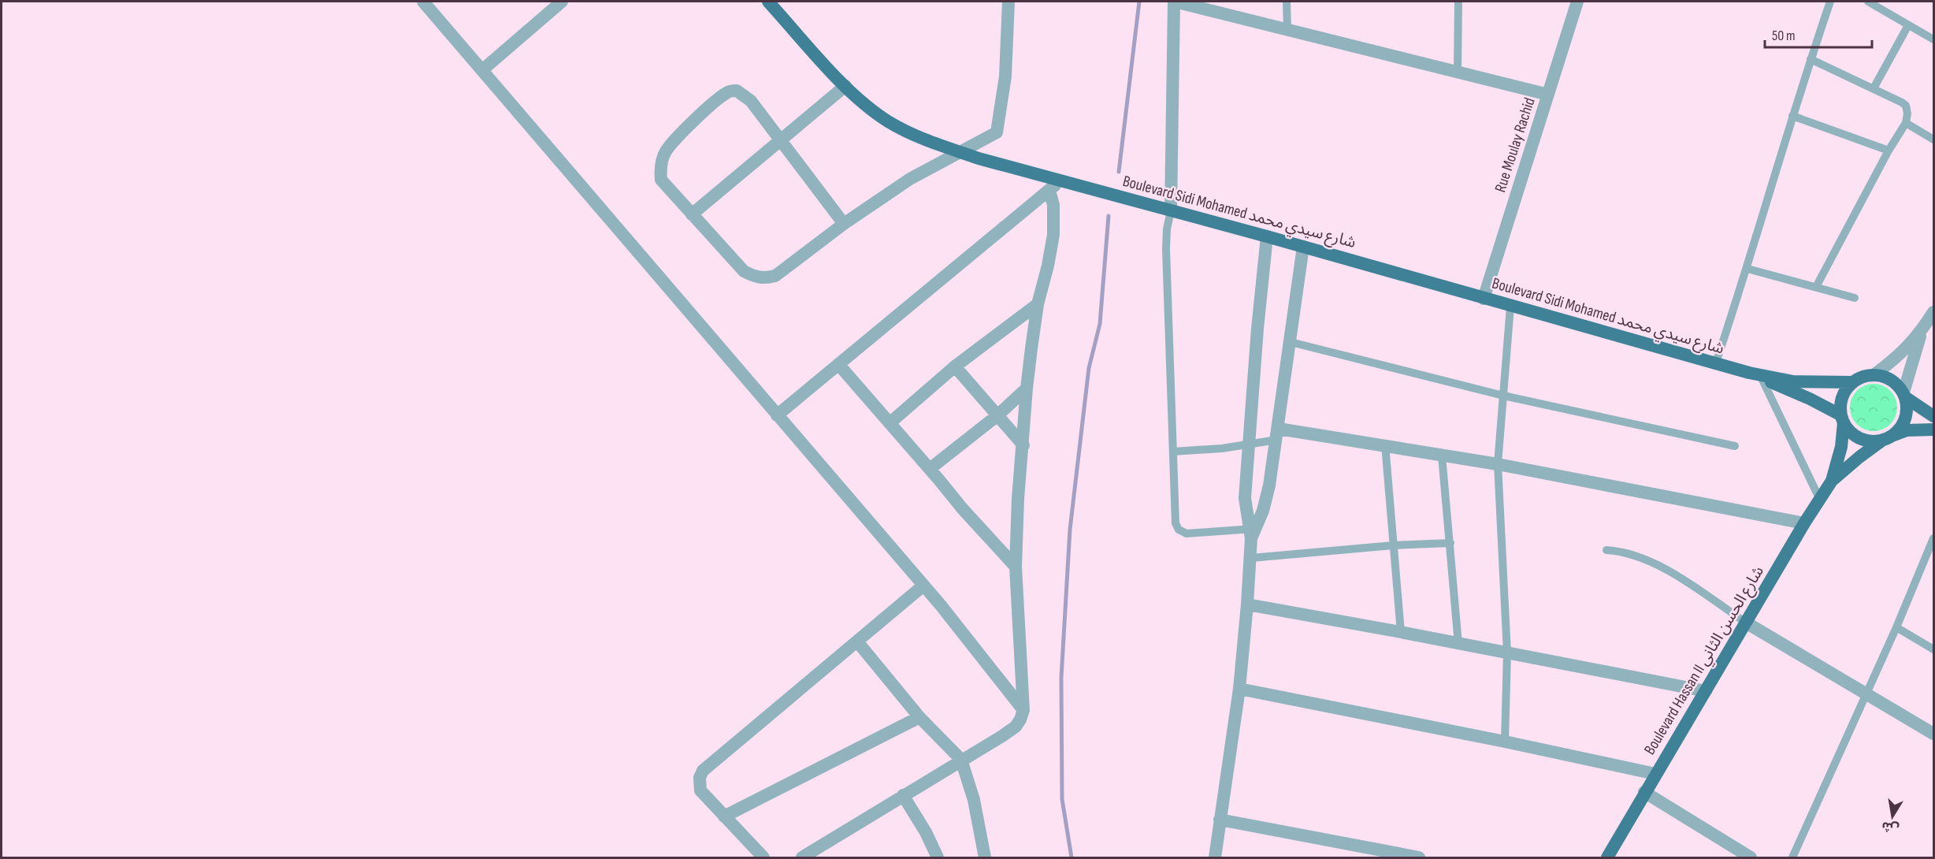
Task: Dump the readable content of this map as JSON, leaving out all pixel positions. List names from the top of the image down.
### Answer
{
  "streets": {
    "main road": ["Boulevard Sidi Mohamed شارع سيدي محمد", "Boulevard Hassan II شارع الحسن الثاني"],
    "street": ["Rue Moulay Rachid"]
  },
  "crossings": [
    ["Rue Moulay Rachid", "Boulevard Sidi Mohamed شارع سيدي محمد"]
  ],
  "scale_bar": "50 m",
  "north": "bottom"
}
